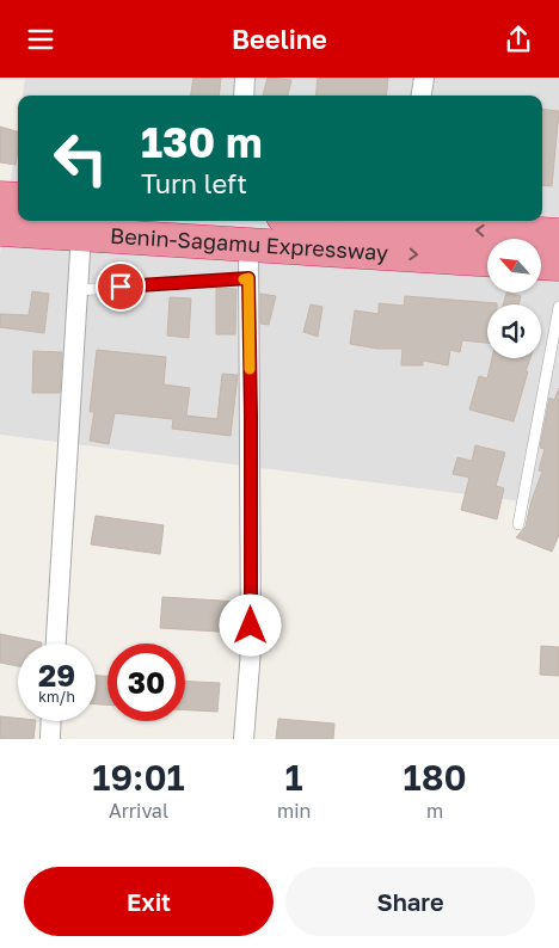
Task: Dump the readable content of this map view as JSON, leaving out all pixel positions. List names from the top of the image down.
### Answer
{
  "streets": {
    "highway": ["Benin-Sagamu Expressway"]
  },
  "north": "top left",
  "page": {
    "header": "Beeline",
    "turn": ["130 m", "Turn left"],
    "speed": "29 km/h",
    "limit": "30",
    "eta": [
      "19:01",
      "Arrival",
      "1",
      "min",
      "180",
      "m"
    ],
    "buttons": ["Exit", "Share"]
  }
}
